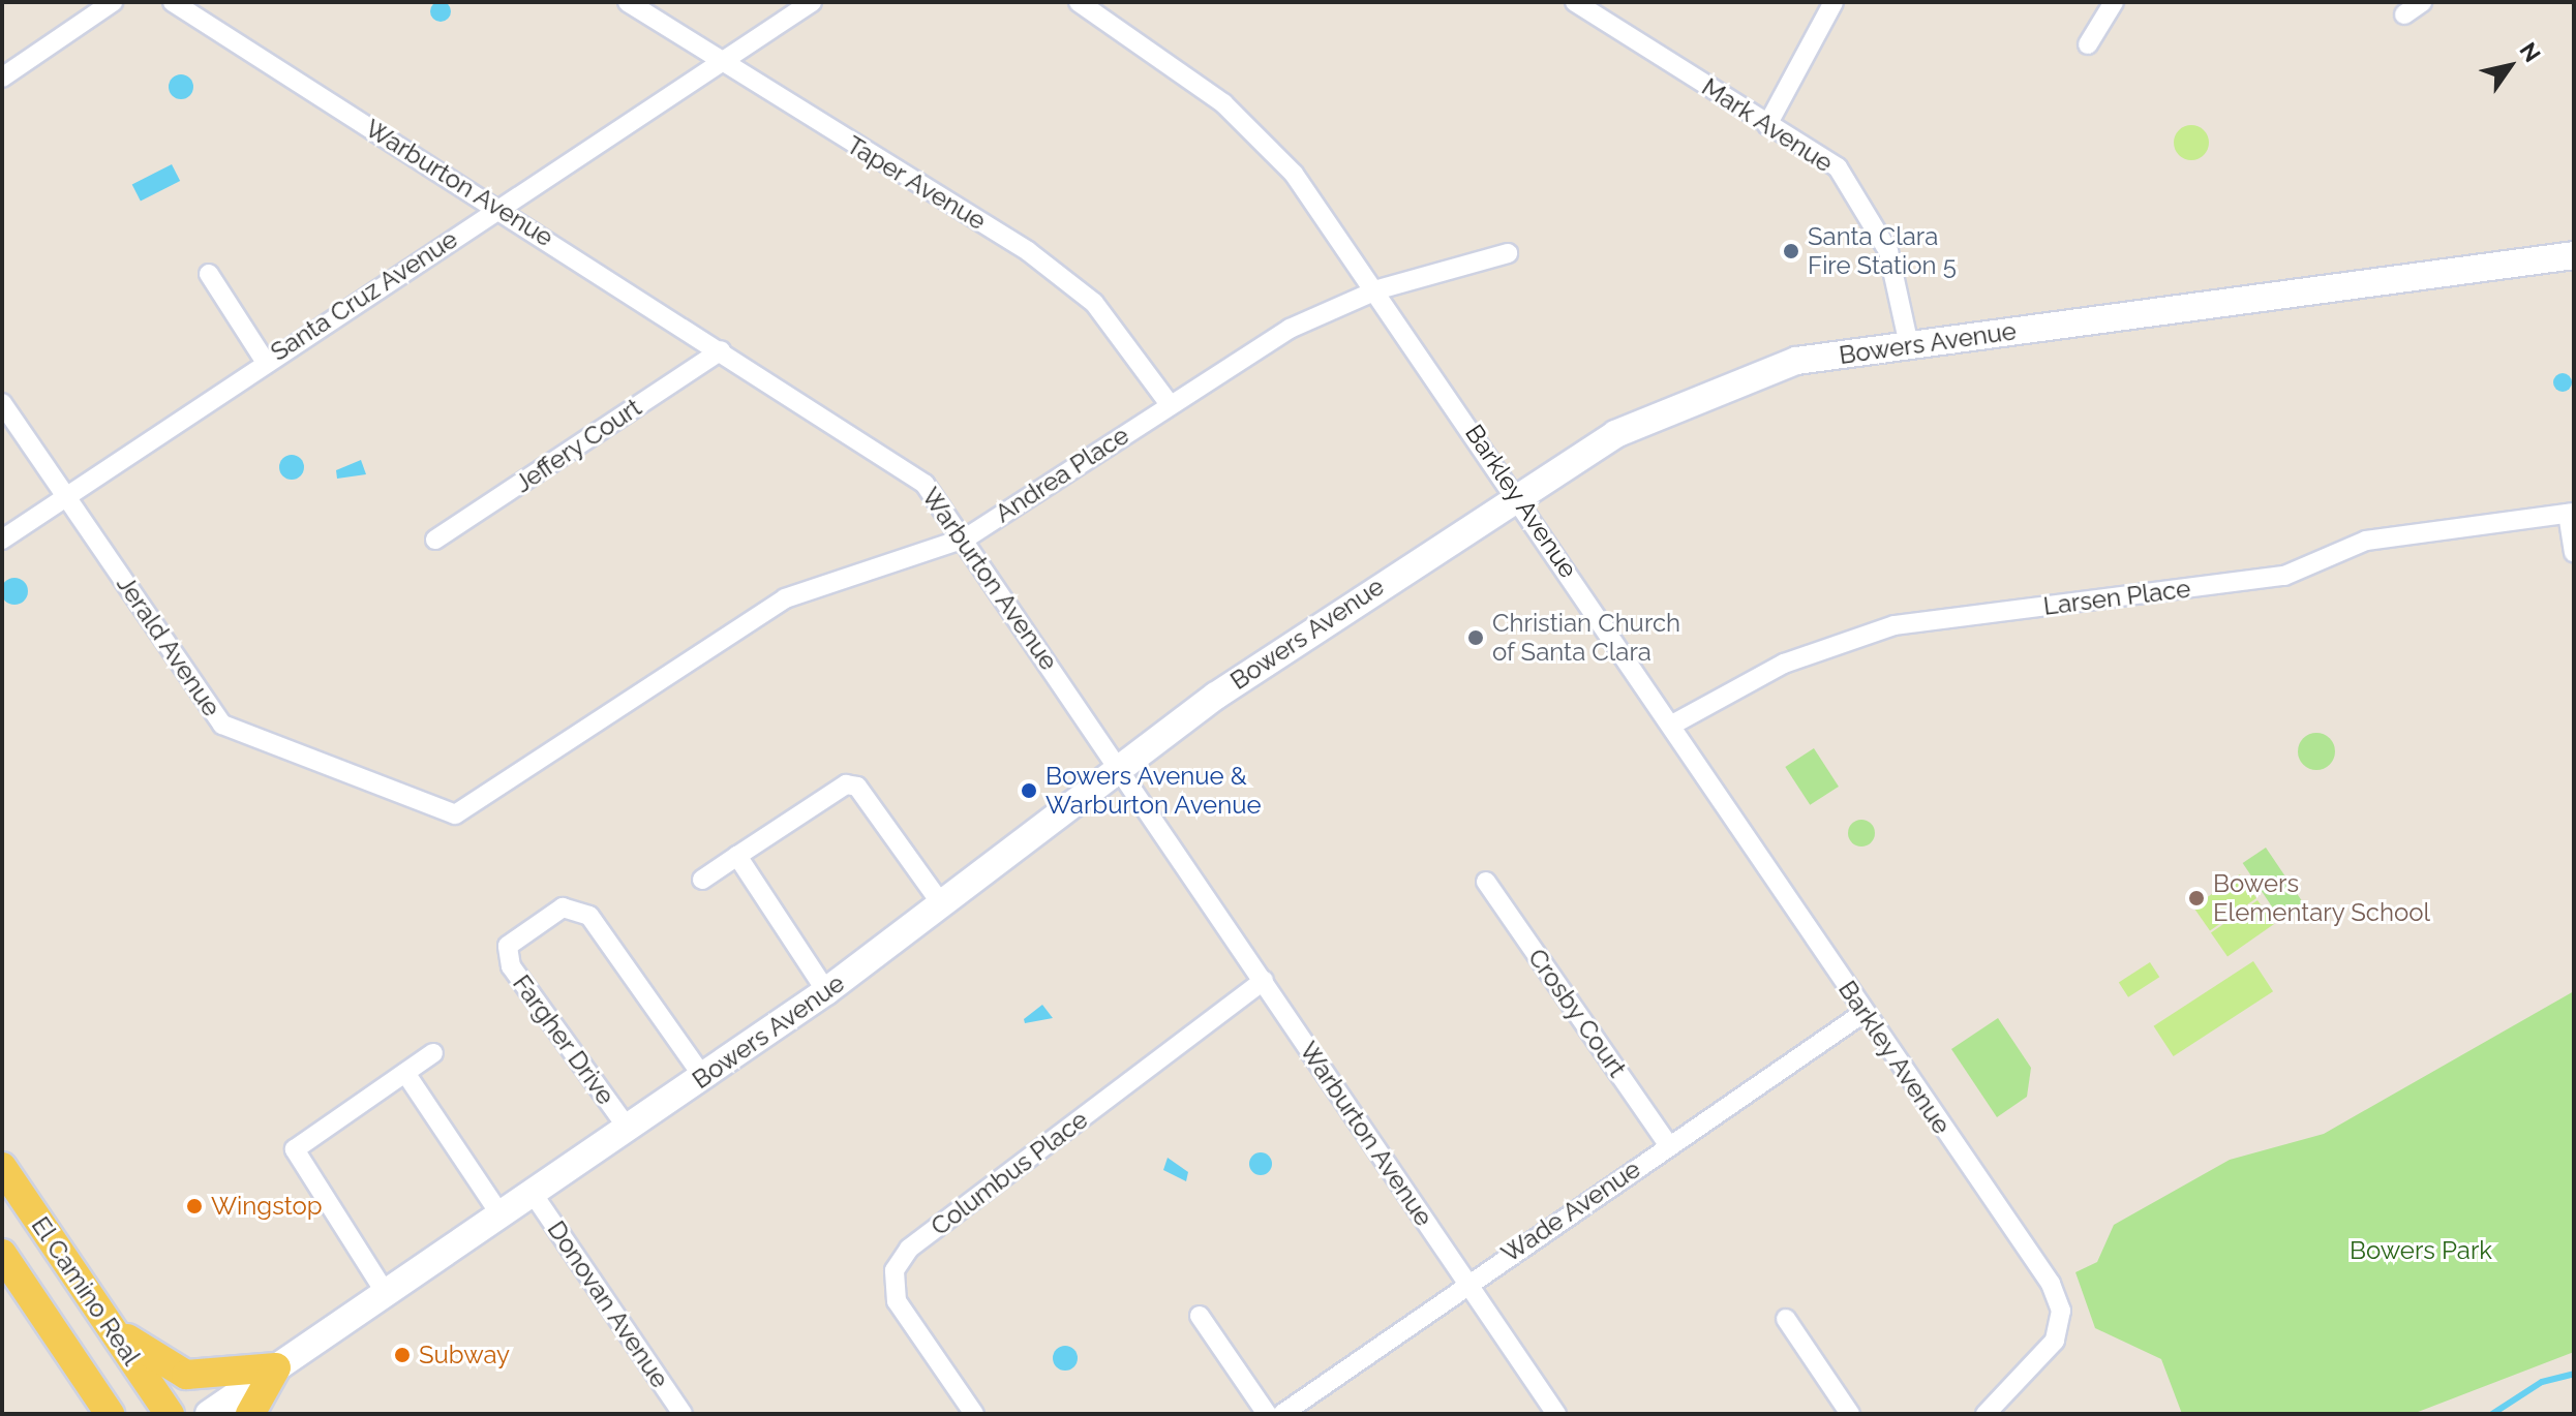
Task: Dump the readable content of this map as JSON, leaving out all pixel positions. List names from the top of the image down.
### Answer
{
  "streets": {
    "main road": ["Bowers Avenue", "El Camino Real"],
    "street": [
      "Mark Avenue",
      "Warburton Avenue",
      "Taper Avenue",
      "Santa Cruz Avenue",
      "Jeffery Court",
      "Andrea Place",
      "Barkley Avenue",
      "Larsen Place",
      "Jerald Avenue",
      "Crosby Court",
      "Fargher Drive",
      "Columbus Place",
      "Wade Avenue",
      "Donovan Avenue"
    ]
  },
  "crossings": [
    ["Mark Avenue", "Bowers Avenue"],
    ["Warburton Avenue", "Santa Cruz Avenue"],
    ["Warburton Avenue", "Bowers Avenue"],
    ["Warburton Avenue", "Jeffery Court"],
    ["Warburton Avenue", "Andrea Place"],
    ["Warburton Avenue", "Columbus Place"],
    ["Warburton Avenue", "Wade Avenue"],
    ["Taper Avenue", "Santa Cruz Avenue"],
    ["Taper Avenue", "Andrea Place"],
    ["Santa Cruz Avenue", "Jerald Avenue"],
    ["Bowers Avenue", "Barkley Avenue"],
    ["Bowers Avenue", "Fargher Drive"],
    ["Bowers Avenue", "Donovan Avenue"],
    ["Andrea Place", "Barkley Avenue"],
    ["Andrea Place", "Jerald Avenue"],
    ["Barkley Avenue", "Larsen Place"],
    ["Barkley Avenue", "Wade Avenue"],
    ["Crosby Court", "Wade Avenue"]
  ],
  "parks": ["Bowers Park"],
  "places": [
    "Santa Clara Fire Station 5",
    "Christian Church of Santa Clara",
    "Bowers Avenue & Warburton Avenue",
    "Bowers Elementary School",
    "Wingstop",
    "Subway"
  ],
  "north": "top right"
}
